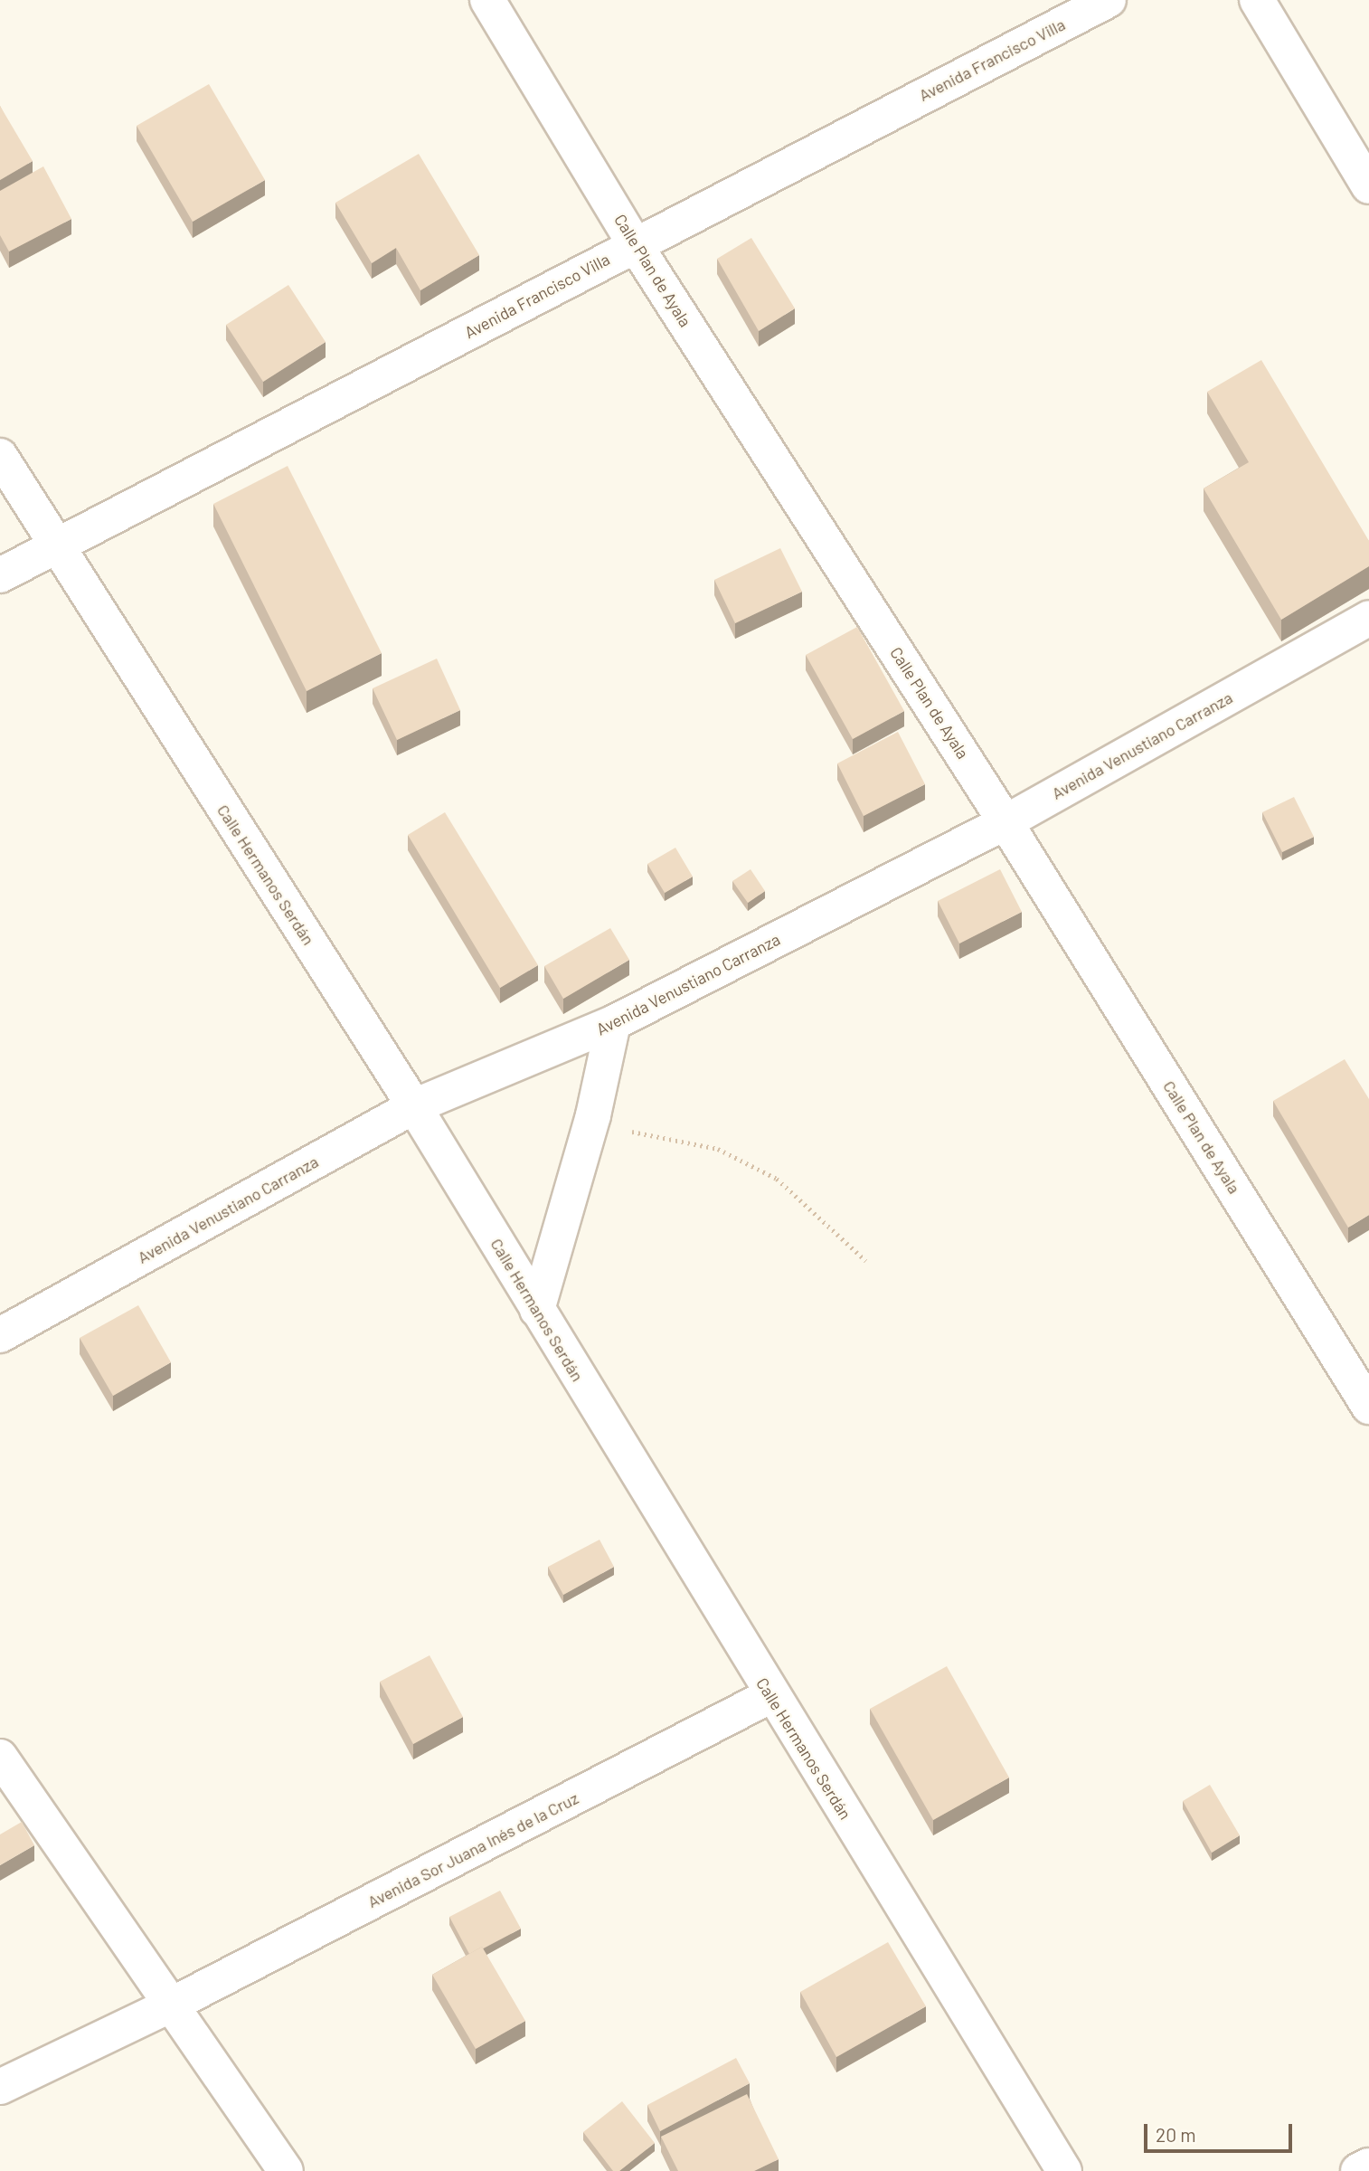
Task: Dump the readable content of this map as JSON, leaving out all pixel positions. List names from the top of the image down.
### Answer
{
  "streets": {
    "street": [
      "Avenida Francisco Villa",
      "Calle Plan de Ayala",
      "Avenida Venustiano Carranza",
      "Calle Hermanos Serdán",
      "Avenida Sor Juana Inés de la Cruz"
    ]
  },
  "crossings": [
    ["Avenida Francisco Villa", "Calle Plan de Ayala"],
    ["Avenida Francisco Villa", "Calle Hermanos Serdán"],
    ["Calle Plan de Ayala", "Avenida Venustiano Carranza"],
    ["Avenida Venustiano Carranza", "Calle Hermanos Serdán"],
    ["Calle Hermanos Serdán", "Avenida Sor Juana Inés de la Cruz"]
  ],
  "scale_bar": "20 m"
}
